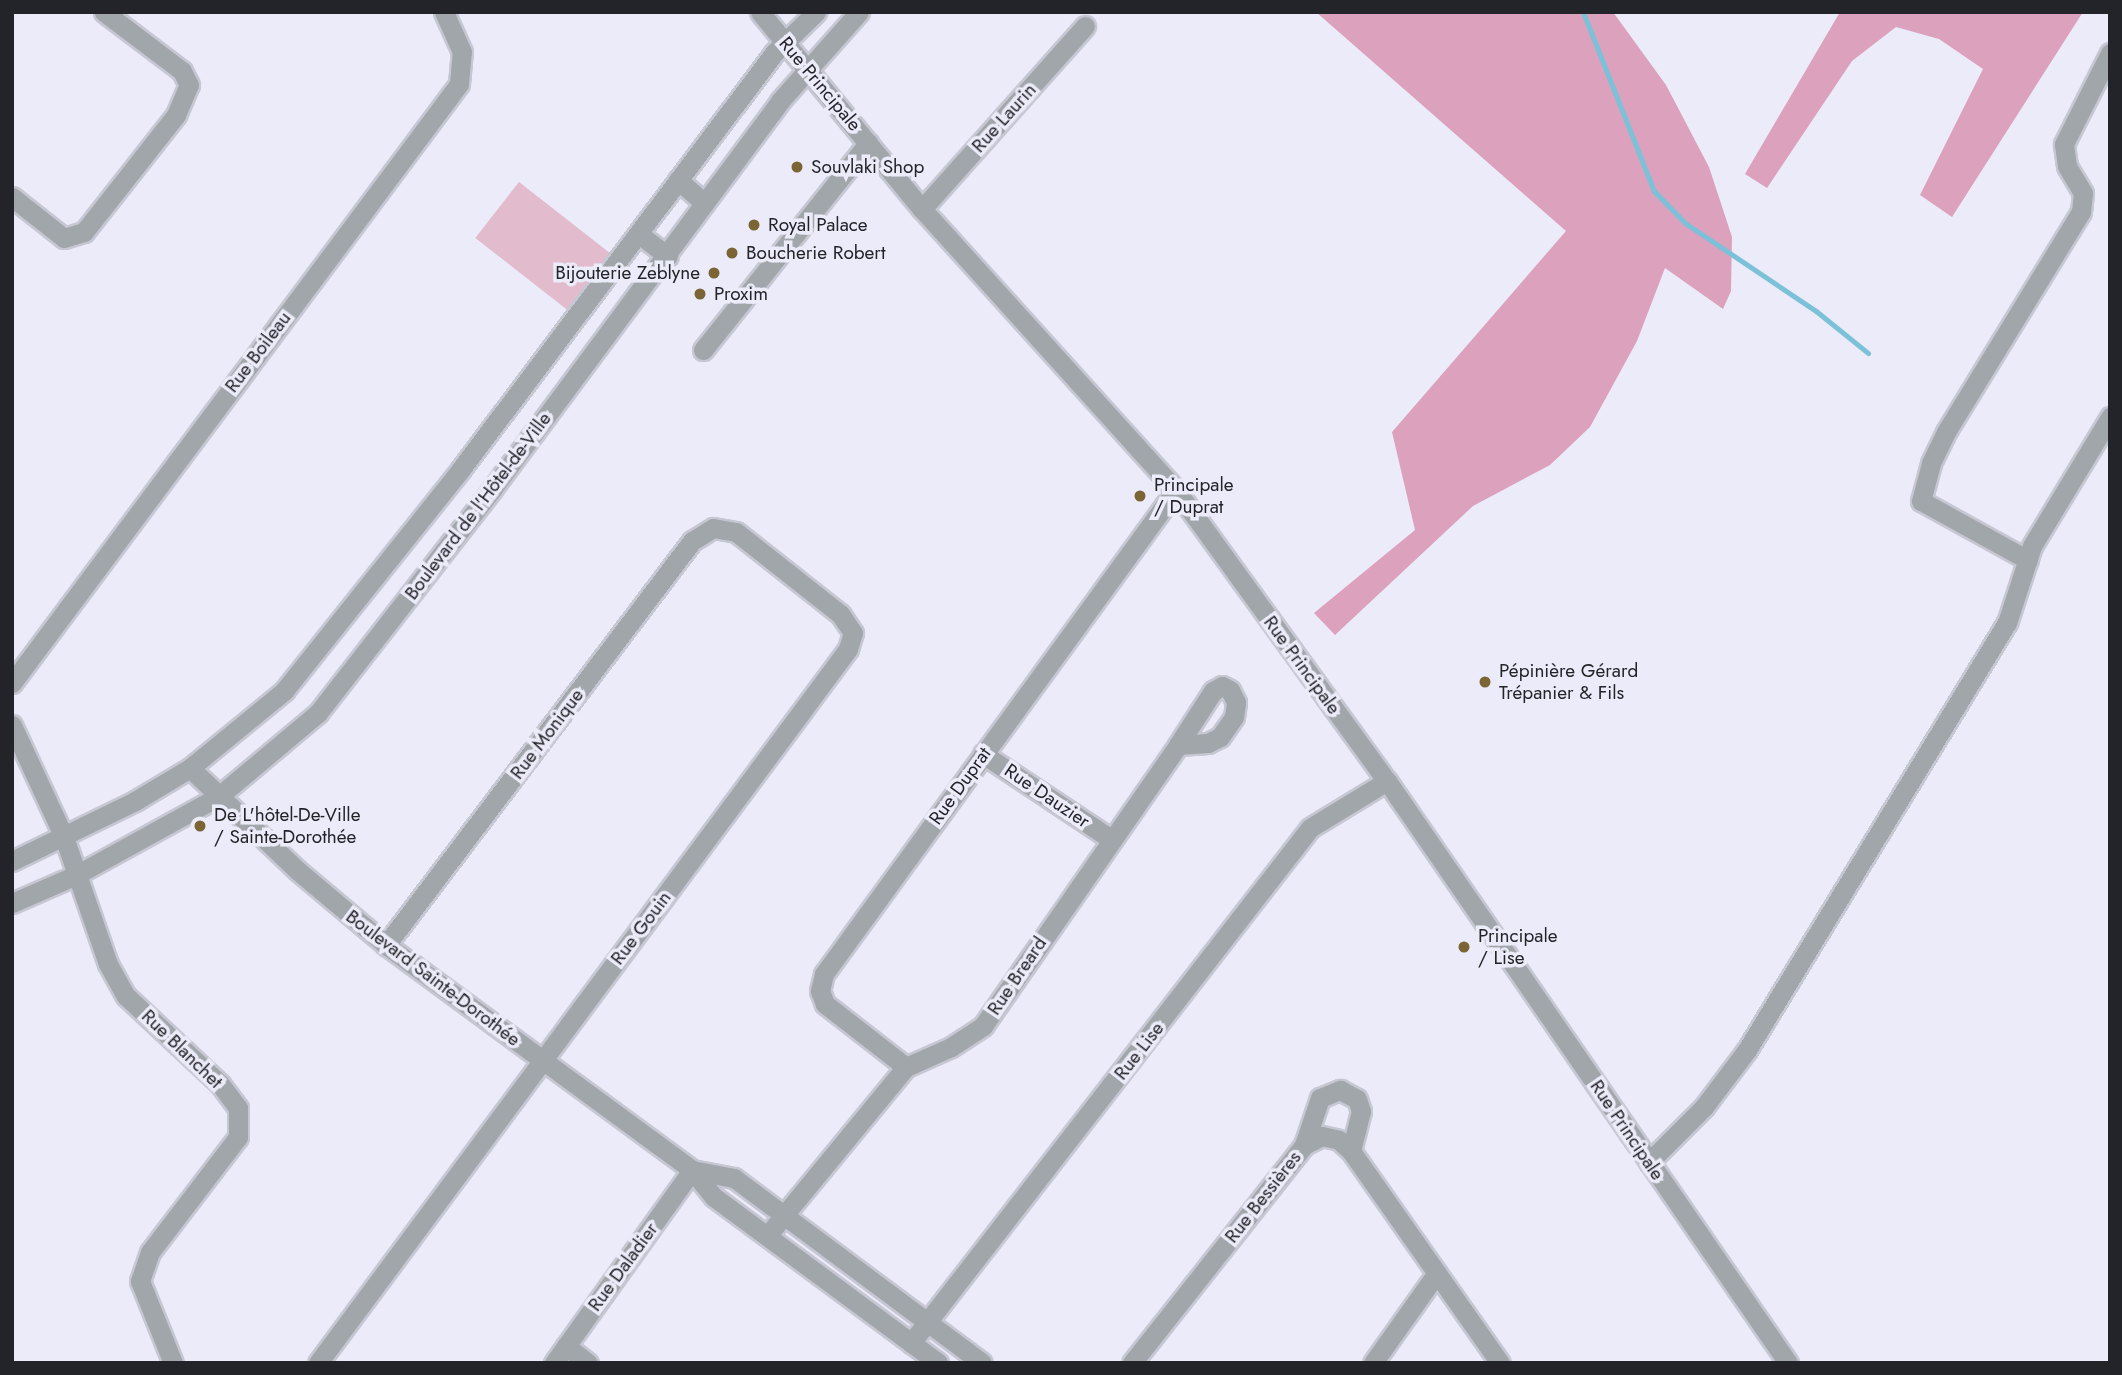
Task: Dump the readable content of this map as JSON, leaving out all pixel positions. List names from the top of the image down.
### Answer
{
  "streets": {
    "street": [
      "Rue Principale",
      "Rue Laurin",
      "Rue Boileau",
      "Boulevard de l'Hôtel-de-Ville",
      "Rue Monique",
      "Rue Duprat",
      "Rue Dauzier",
      "Rue Gouin",
      "Rue Breard",
      "Boulevard Sainte-Dorothée",
      "Rue Blanchet",
      "Rue Lise",
      "Rue Bessières",
      "Rue Daladier"
    ]
  },
  "crossings": [
    ["Rue Principale", "Rue Laurin"],
    ["Rue Principale", "Boulevard de l'Hôtel-de-Ville"],
    ["Rue Principale", "Rue Duprat"],
    ["Rue Principale", "Rue Lise"],
    ["Boulevard de l'Hôtel-de-Ville", "Boulevard Sainte-Dorothée"],
    ["Boulevard de l'Hôtel-de-Ville", "Rue Blanchet"],
    ["Rue Monique", "Rue Gouin"],
    ["Rue Monique", "Boulevard Sainte-Dorothée"],
    ["Rue Duprat", "Rue Dauzier"],
    ["Rue Duprat", "Rue Breard"],
    ["Rue Dauzier", "Rue Breard"],
    ["Rue Gouin", "Boulevard Sainte-Dorothée"],
    ["Rue Breard", "Boulevard Sainte-Dorothée"],
    ["Boulevard Sainte-Dorothée", "Rue Lise"],
    ["Boulevard Sainte-Dorothée", "Rue Daladier"]
  ],
  "places": [
    "Souvlaki Shop",
    "Royal Palace",
    "Boucherie Robert",
    "Bijouterie Zeblyne",
    "Proxim",
    "Principale / Duprat",
    "Pépinière Gérard Trépanier & Fils",
    "De L'hôtel-De-Ville / Sainte-Dorothée",
    "Principale / Lise"
  ]
}
